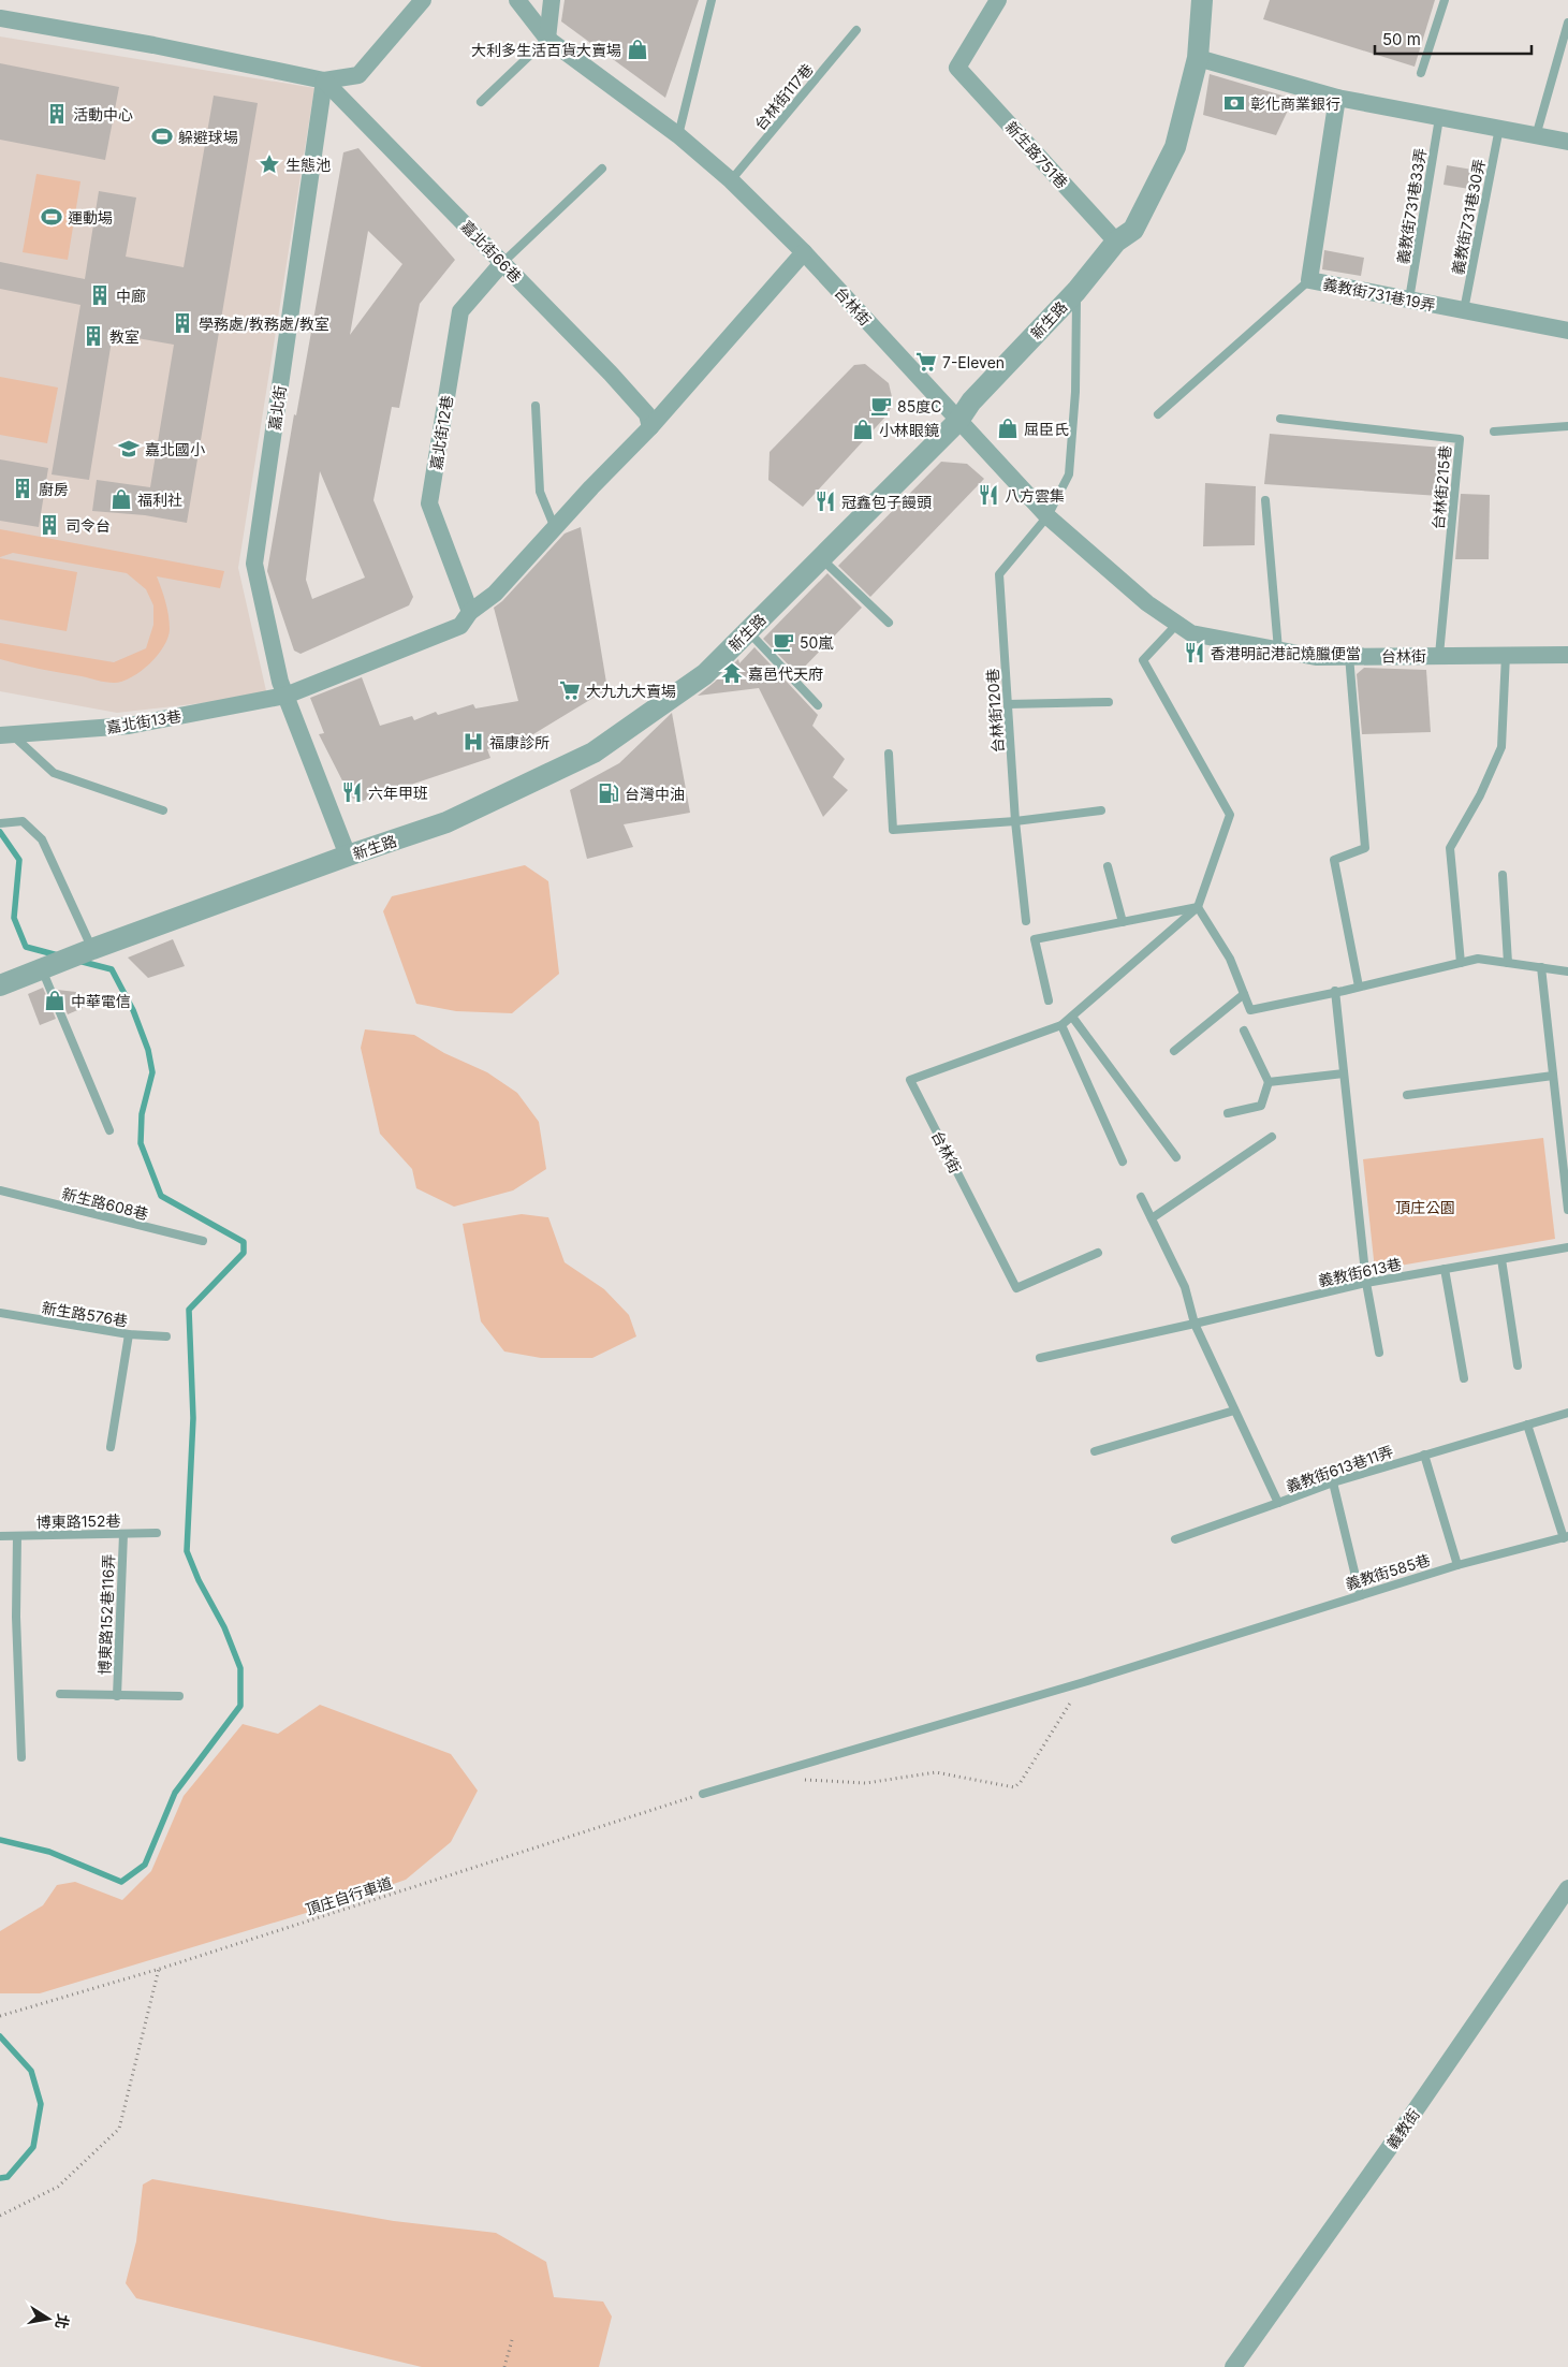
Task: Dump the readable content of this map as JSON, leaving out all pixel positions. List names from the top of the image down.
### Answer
{
  "streets": {
    "street": [
      "新生路751巷",
      "嘉北街66巷",
      "義教街731巷19弄",
      "台林街",
      "新生路",
      "嘉北街",
      "嘉北街12巷",
      "嘉北街13巷",
      "義教街"
    ],
    "lane": [
      "台林街117巷",
      "義教街731巷33弄",
      "義教街731巷30弄",
      "台林街215巷",
      "台林街120巷",
      "新生路608巷",
      "義教街613巷",
      "新生路576巷",
      "義教街613巷11弄",
      "博東路152巷",
      "義教街585巷",
      "博東路152巷116弄"
    ],
    "path": ["頂庄自行車道"]
  },
  "crossings": [
    ["台林街117巷", "台林街"],
    ["新生路751巷", "新生路"],
    ["義教街731巷33弄", "義教街731巷19弄"],
    ["義教街731巷30弄", "義教街731巷19弄"],
    ["嘉北街66巷", "嘉北街"],
    ["嘉北街66巷", "嘉北街12巷"],
    ["台林街", "新生路"],
    ["台林街", "台林街215巷"],
    ["台林街", "台林街120巷"],
    ["新生路", "嘉北街"],
    ["新生路", "台林街120巷"],
    ["嘉北街", "嘉北街13巷"],
    ["義教街613巷", "義教街613巷11弄"],
    ["博東路152巷", "博東路152巷116弄"],
    ["義教街585巷", "頂庄自行車道"]
  ],
  "parks": ["頂庄公園"],
  "places": {
    "shop": [
      "大利多生活百貨大賣場",
      "屈臣氏",
      "小林眼鏡",
      "福利社",
      "中華電信"
    ],
    "bank": ["彰化商業銀行"],
    "building": [
      "活動中心",
      "中廊",
      "學務處/教務處/教室",
      "教室",
      "廚房",
      "司令台"
    ],
    "sports": ["躲避球場", "運動場"],
    "place": ["生態池"],
    "supermarket": ["7-Eleven", "大九九大賣場"],
    "cafe": ["85度C", "50嵐"],
    "school or university": ["嘉北國小"],
    "restaurant": [
      "八方雲集",
      "冠鑫包子饅頭",
      "香港明記港記燒臘便當",
      "六年甲班"
    ],
    "temple": ["嘉邑代天府"],
    "hospital": ["福康診所"],
    "fuel station": ["台灣中油"]
  },
  "scale_bar": "50 m",
  "north": "right"
}
